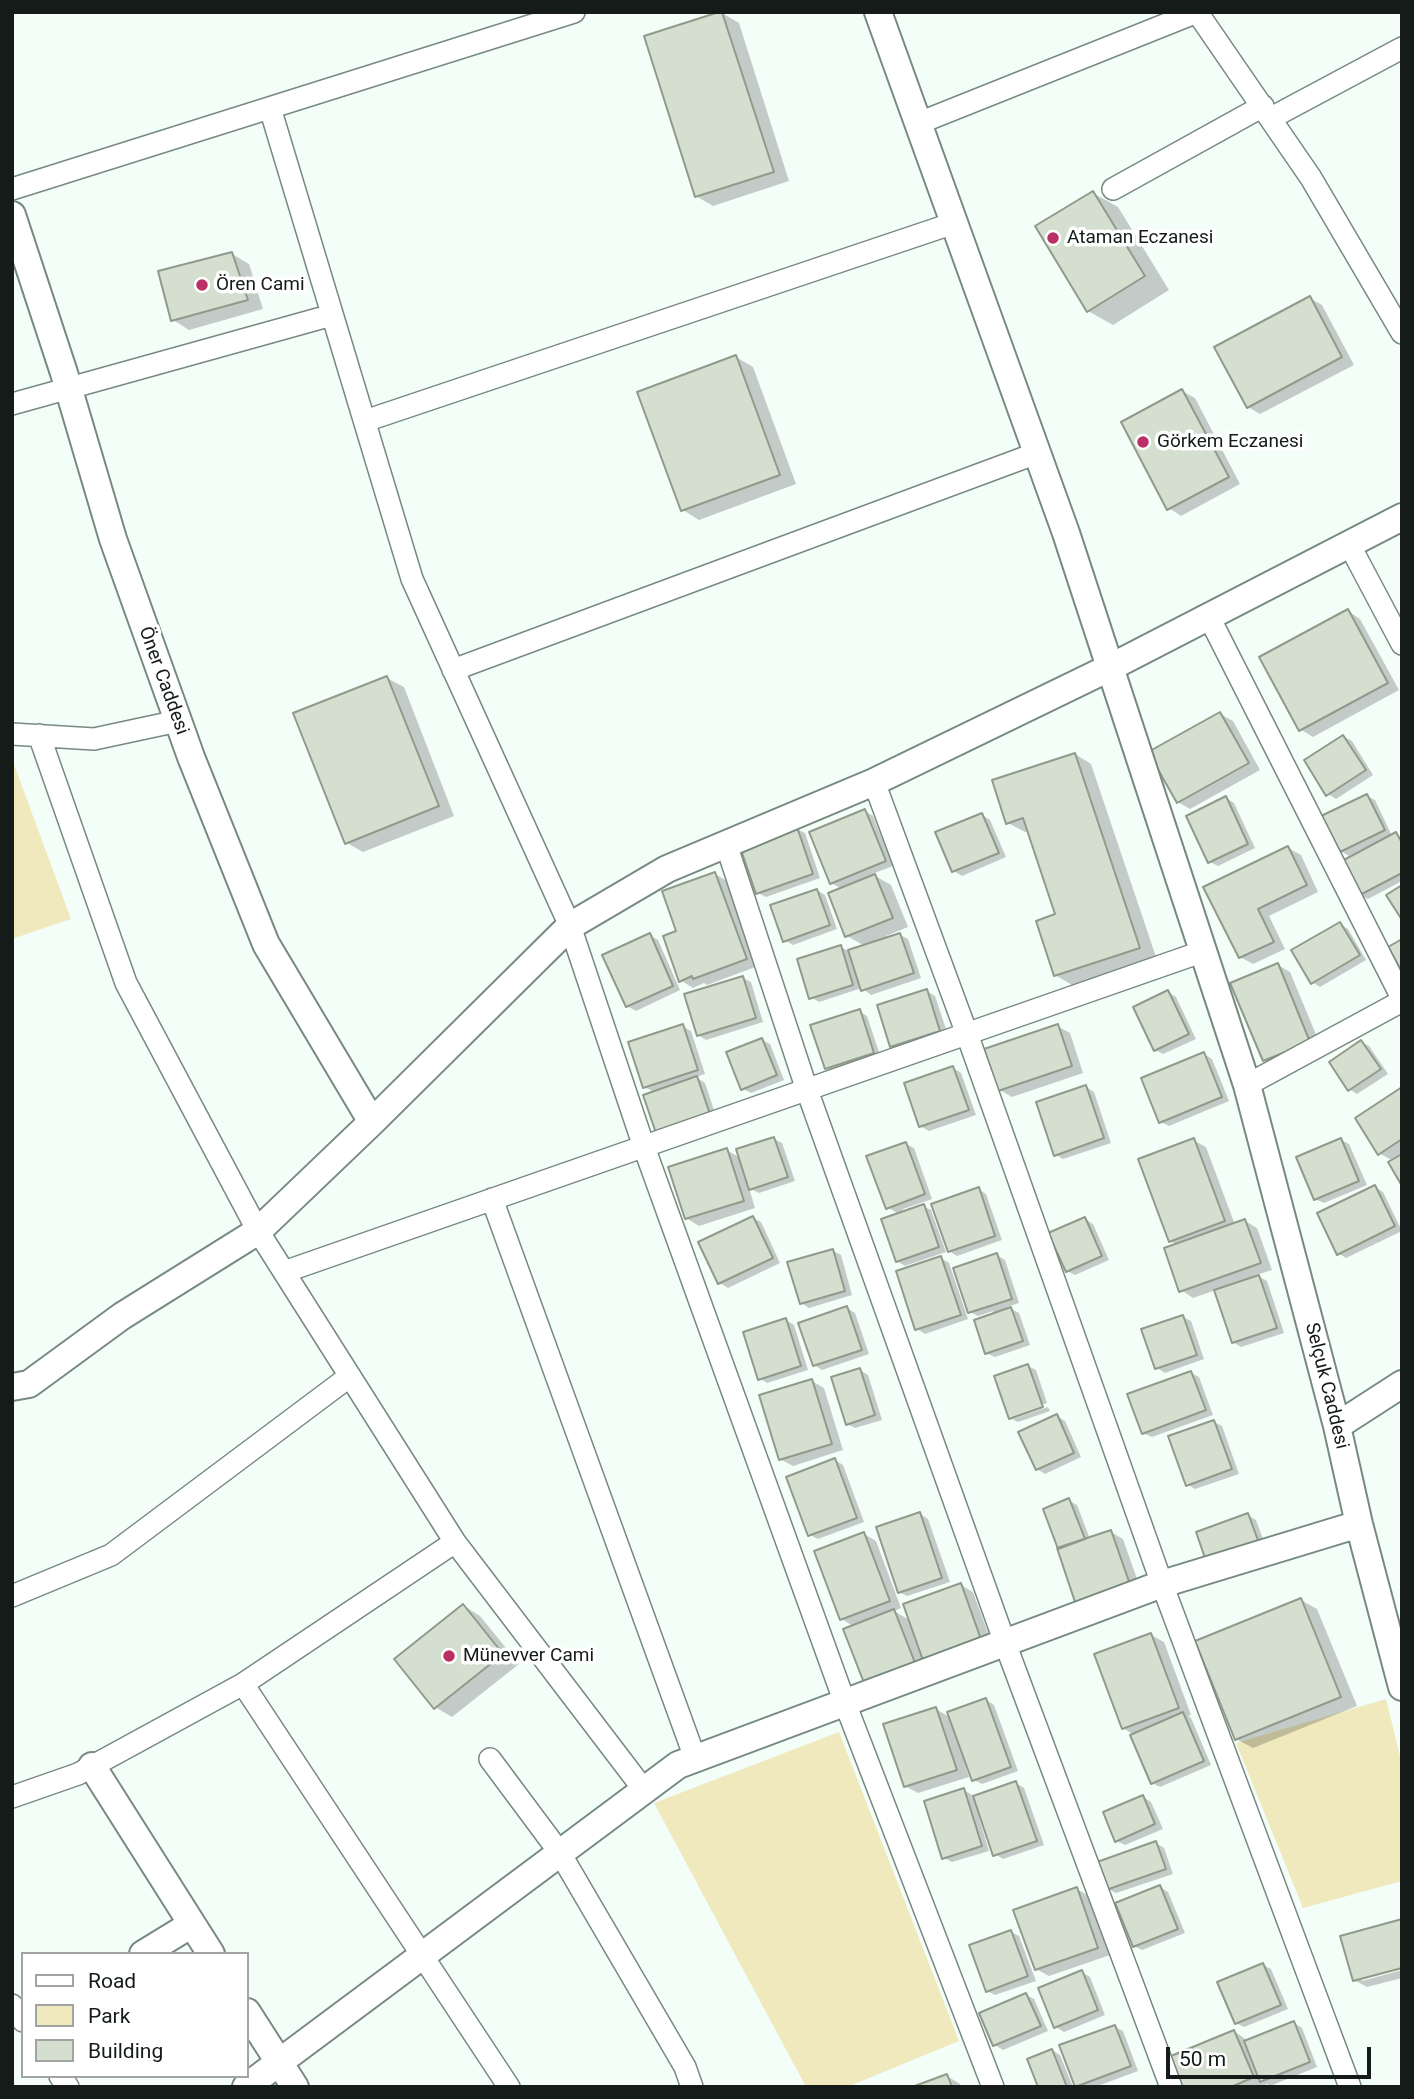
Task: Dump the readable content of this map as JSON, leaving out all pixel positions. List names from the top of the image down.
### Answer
{
  "streets": {
    "street": ["Öner Caddesi", "Selçuk Caddesi"]
  },
  "places": [
    "Ataman Eczanesi",
    "Ören Cami",
    "Görkem Eczanesi",
    "Münevver Cami"
  ],
  "legend": ["Road", "Park", "Building"],
  "scale_bar": "50 m"
}
